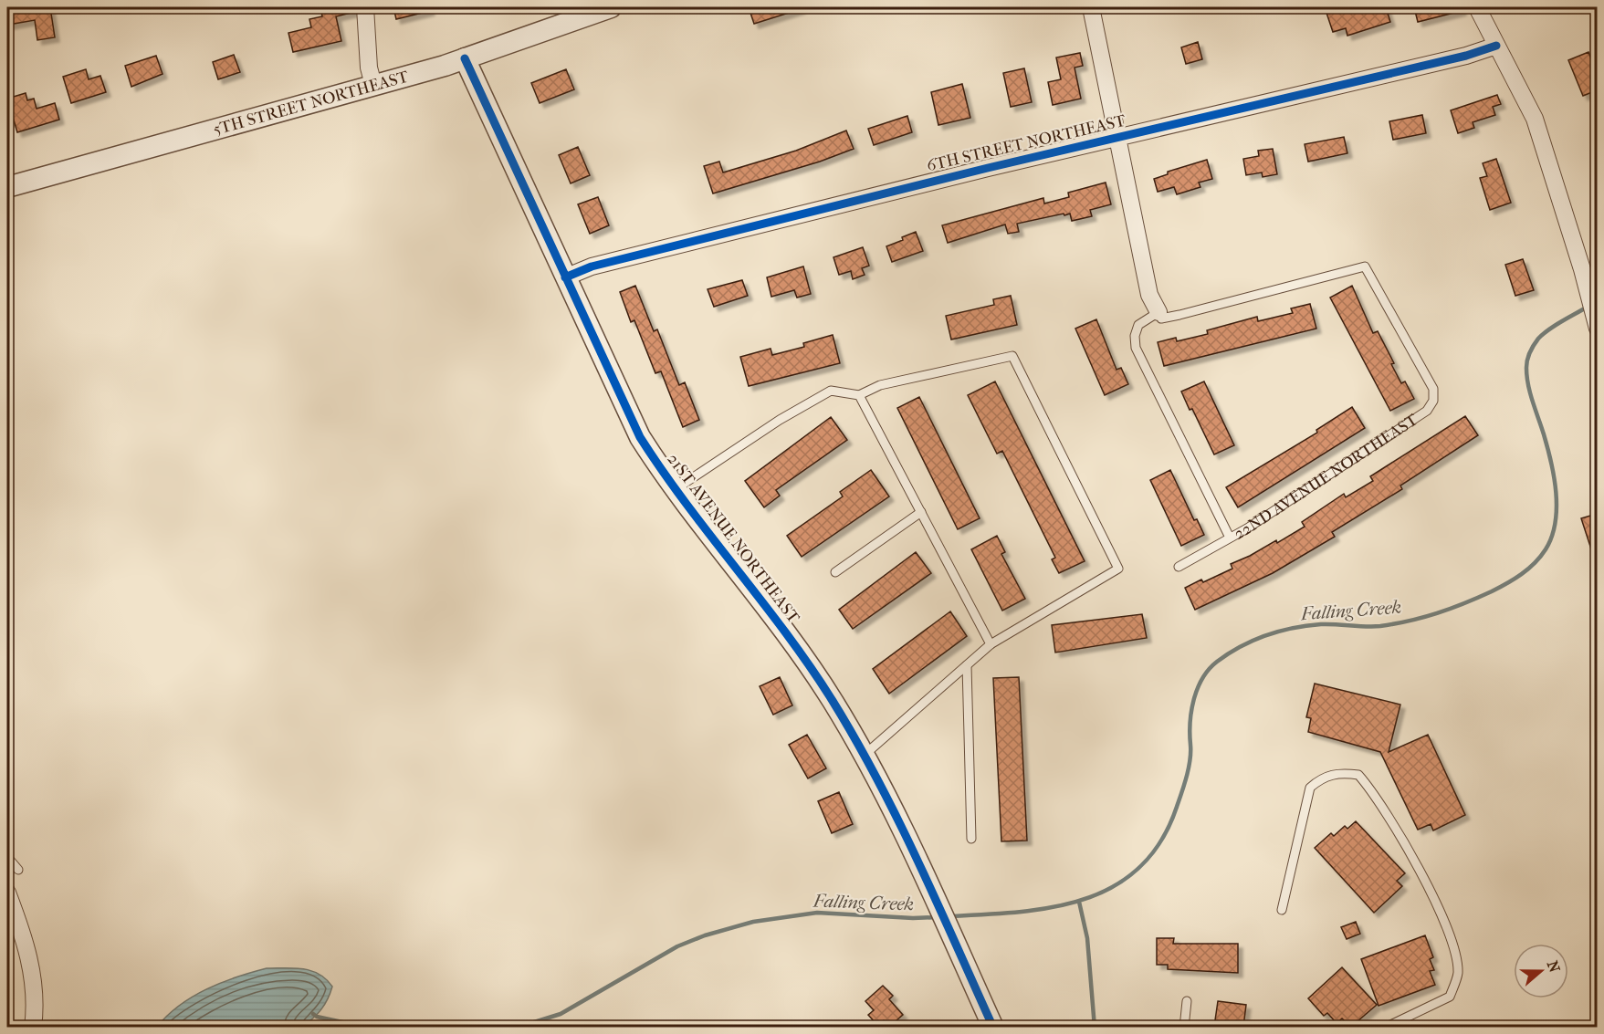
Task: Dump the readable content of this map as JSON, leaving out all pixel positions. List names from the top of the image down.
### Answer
{
  "streets": {
    "street": ["5TH STREET NORTHEAST", "6TH STREET NORTHEAST", "21ST AVENUE NORTHEAST"],
    "lane": ["22ND AVENUE NORTHEAST"]
  },
  "crossings": [
    ["5TH STREET NORTHEAST", "21ST AVENUE NORTHEAST"],
    ["6TH STREET NORTHEAST", "21ST AVENUE NORTHEAST"]
  ],
  "water": ["Falling Creek"],
  "north": "right"
}
